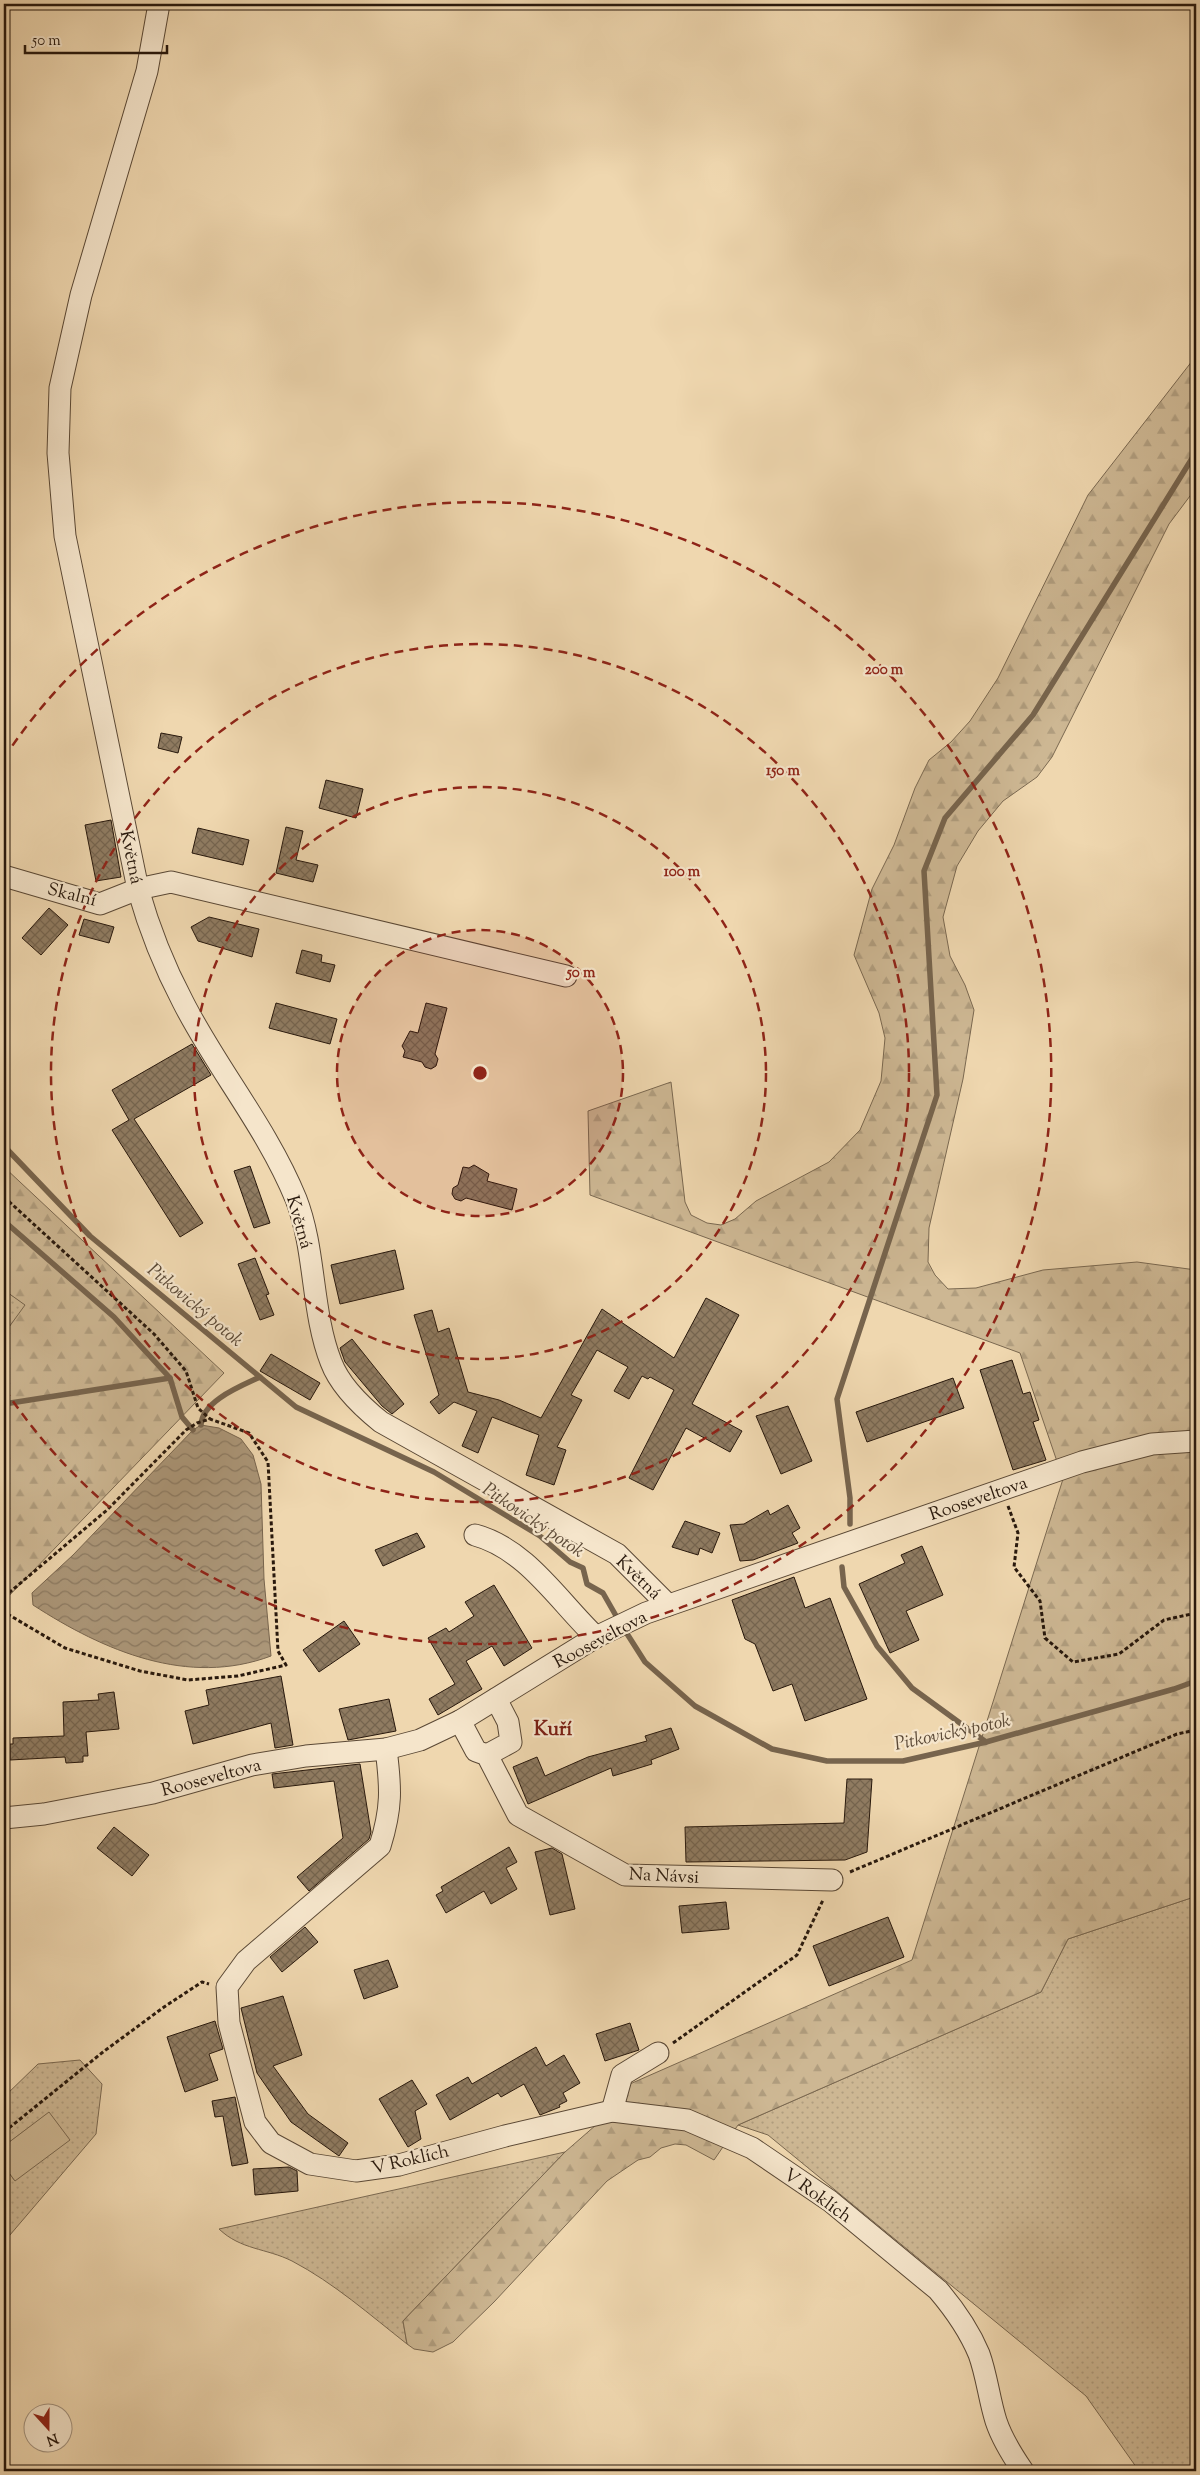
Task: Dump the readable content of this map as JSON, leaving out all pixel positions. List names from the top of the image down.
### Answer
{
  "streets": {
    "street": [
      "Květná",
      "Skalní",
      "Rooseveltova",
      "Na Návsi",
      "V Roklích"
    ]
  },
  "crossings": [
    ["Květná", "Skalní"],
    ["Květná", "Rooseveltova"],
    ["Rooseveltova", "Na Návsi"]
  ],
  "districts": ["Kuří"],
  "water": ["Pitkovický potok"],
  "scale_bar": "50 m",
  "north": "bottom",
  "rings": [
    "200 m",
    "150 m",
    "100 m",
    "50 m"
  ]
}
